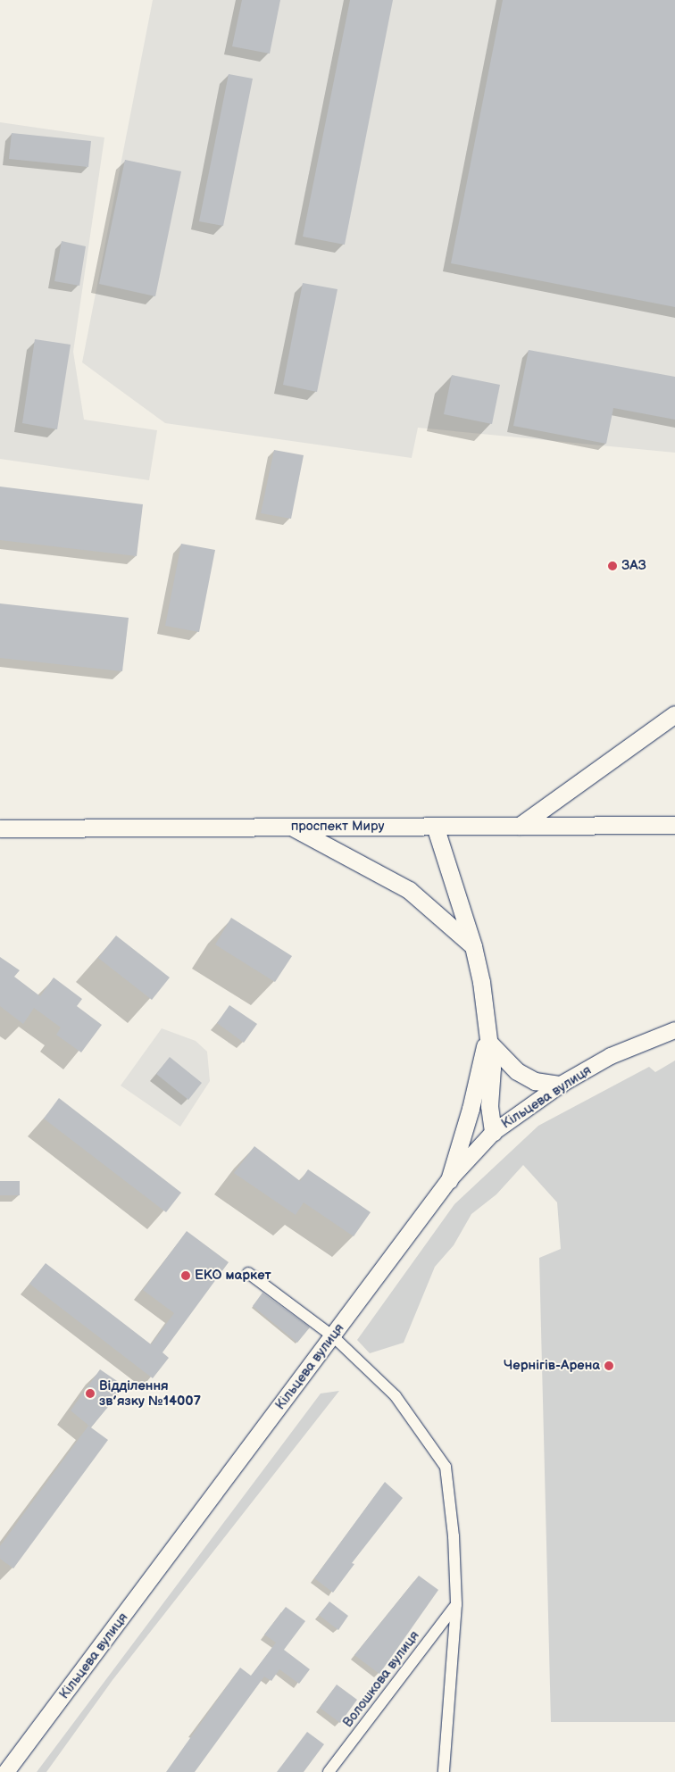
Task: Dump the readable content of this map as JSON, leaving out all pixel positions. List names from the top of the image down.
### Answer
{
  "streets": {
    "main road": ["проспект Миру", "Кільцева вулиця"],
    "street": ["Волошкова вулиця"]
  },
  "places": [
    "ЗАЗ",
    "ЕКО маркет",
    "Чернігів-Арена",
    "Відділення зв’язку №14007"
  ]
}
